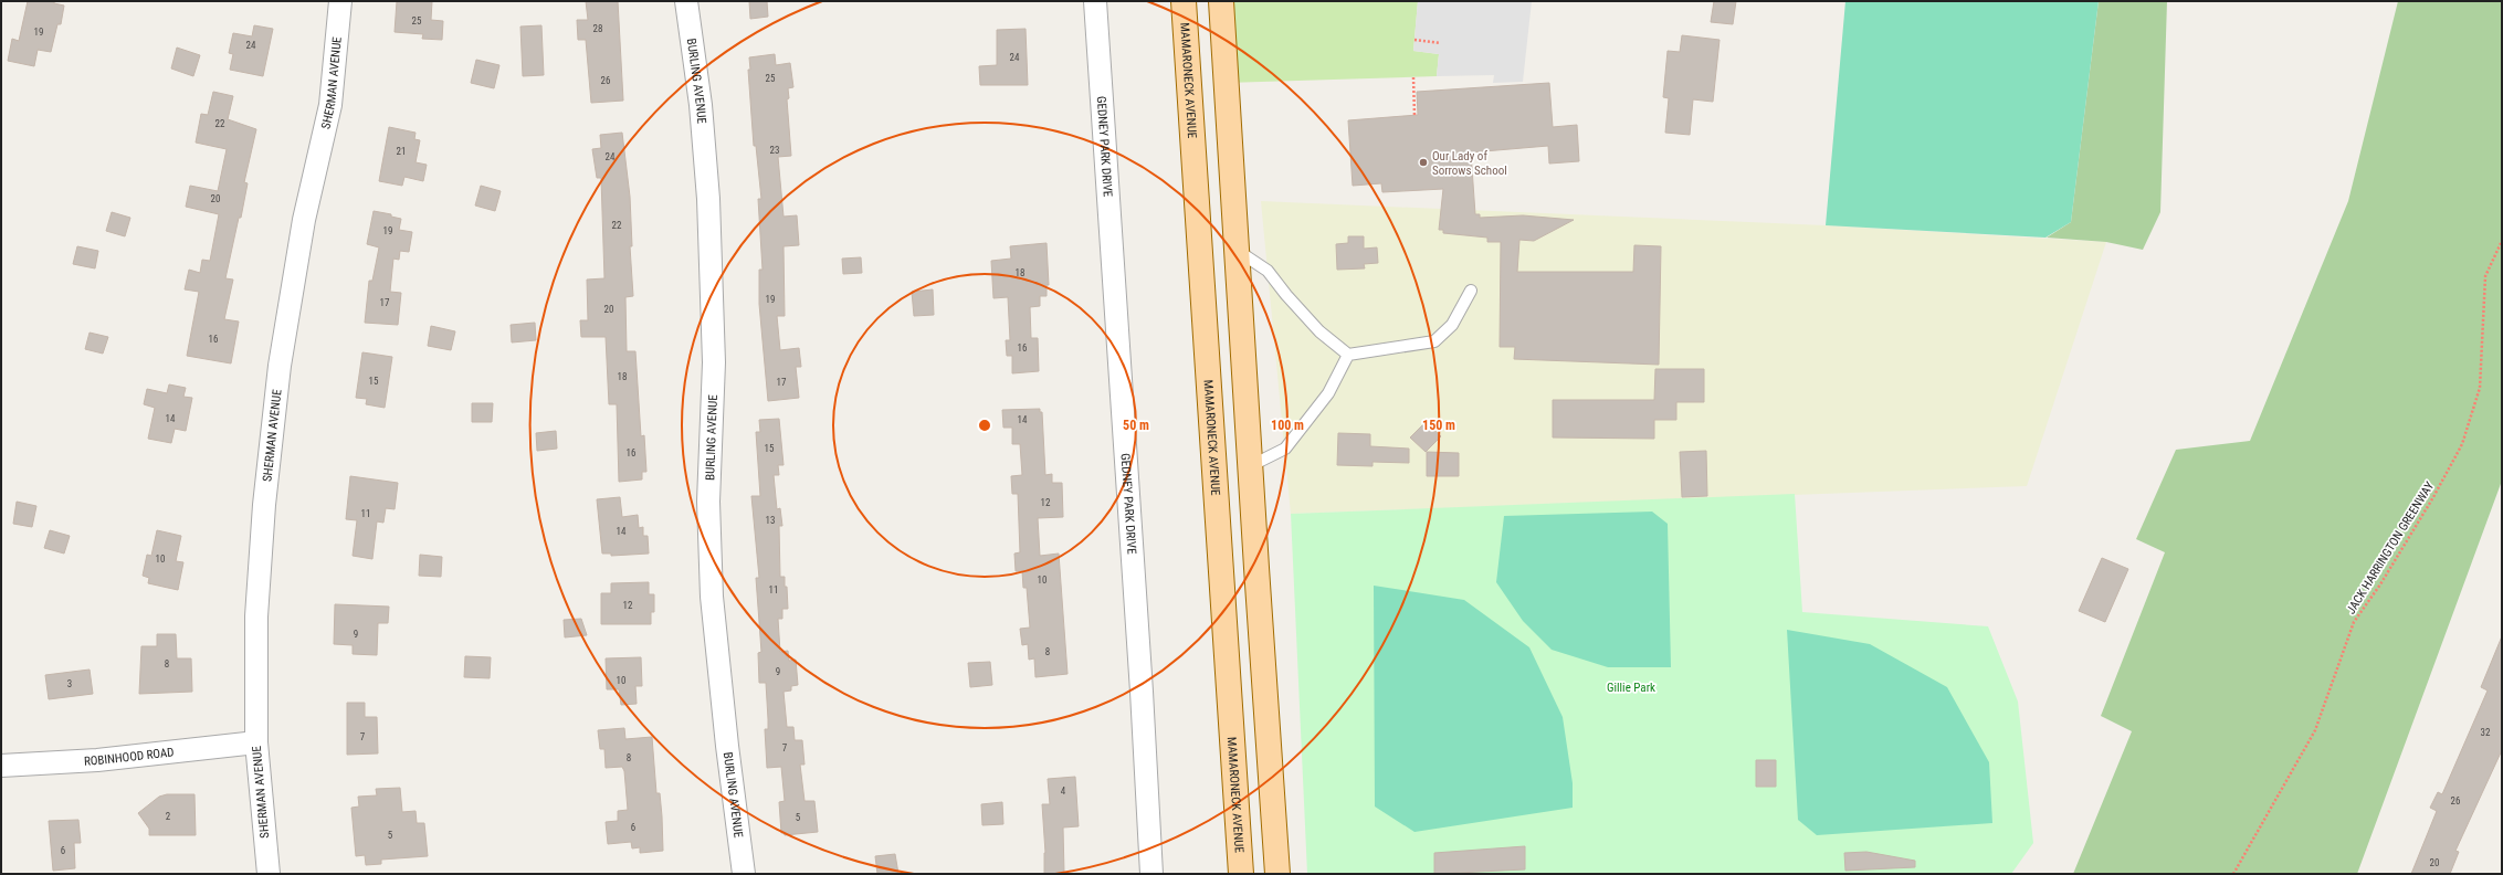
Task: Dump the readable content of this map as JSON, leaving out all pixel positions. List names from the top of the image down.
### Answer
{
  "streets": {
    "main road": ["MAMARONECK AVENUE"],
    "street": [
      "BURLING AVENUE",
      "SHERMAN AVENUE",
      "GEDNEY PARK DRIVE",
      "ROBINHOOD ROAD"
    ],
    "path": ["JACK HARRINGTON GREENWAY"]
  },
  "crossings": [
    ["SHERMAN AVENUE", "ROBINHOOD ROAD"]
  ],
  "parks": ["Gillie Park"],
  "places": ["Our Lady of Sorrows School"],
  "house_numbers": [
    "25",
    "28",
    "19",
    "24",
    "24",
    "25",
    "26",
    "22",
    "23",
    "21",
    "24",
    "20",
    "22",
    "19",
    "18",
    "19",
    "17",
    "20",
    "16",
    "16",
    "18",
    "15",
    "17",
    "14",
    "14",
    "15",
    "16",
    "12",
    "11",
    "13",
    "14",
    "10",
    "10",
    "11",
    "12",
    "9",
    "8",
    "8",
    "9",
    "10",
    "3",
    "32",
    "7",
    "7",
    "8",
    "4",
    "26",
    "2",
    "5",
    "6",
    "5",
    "6",
    "20"
  ],
  "rings": ["50 m", "100 m", "150 m"]
}
